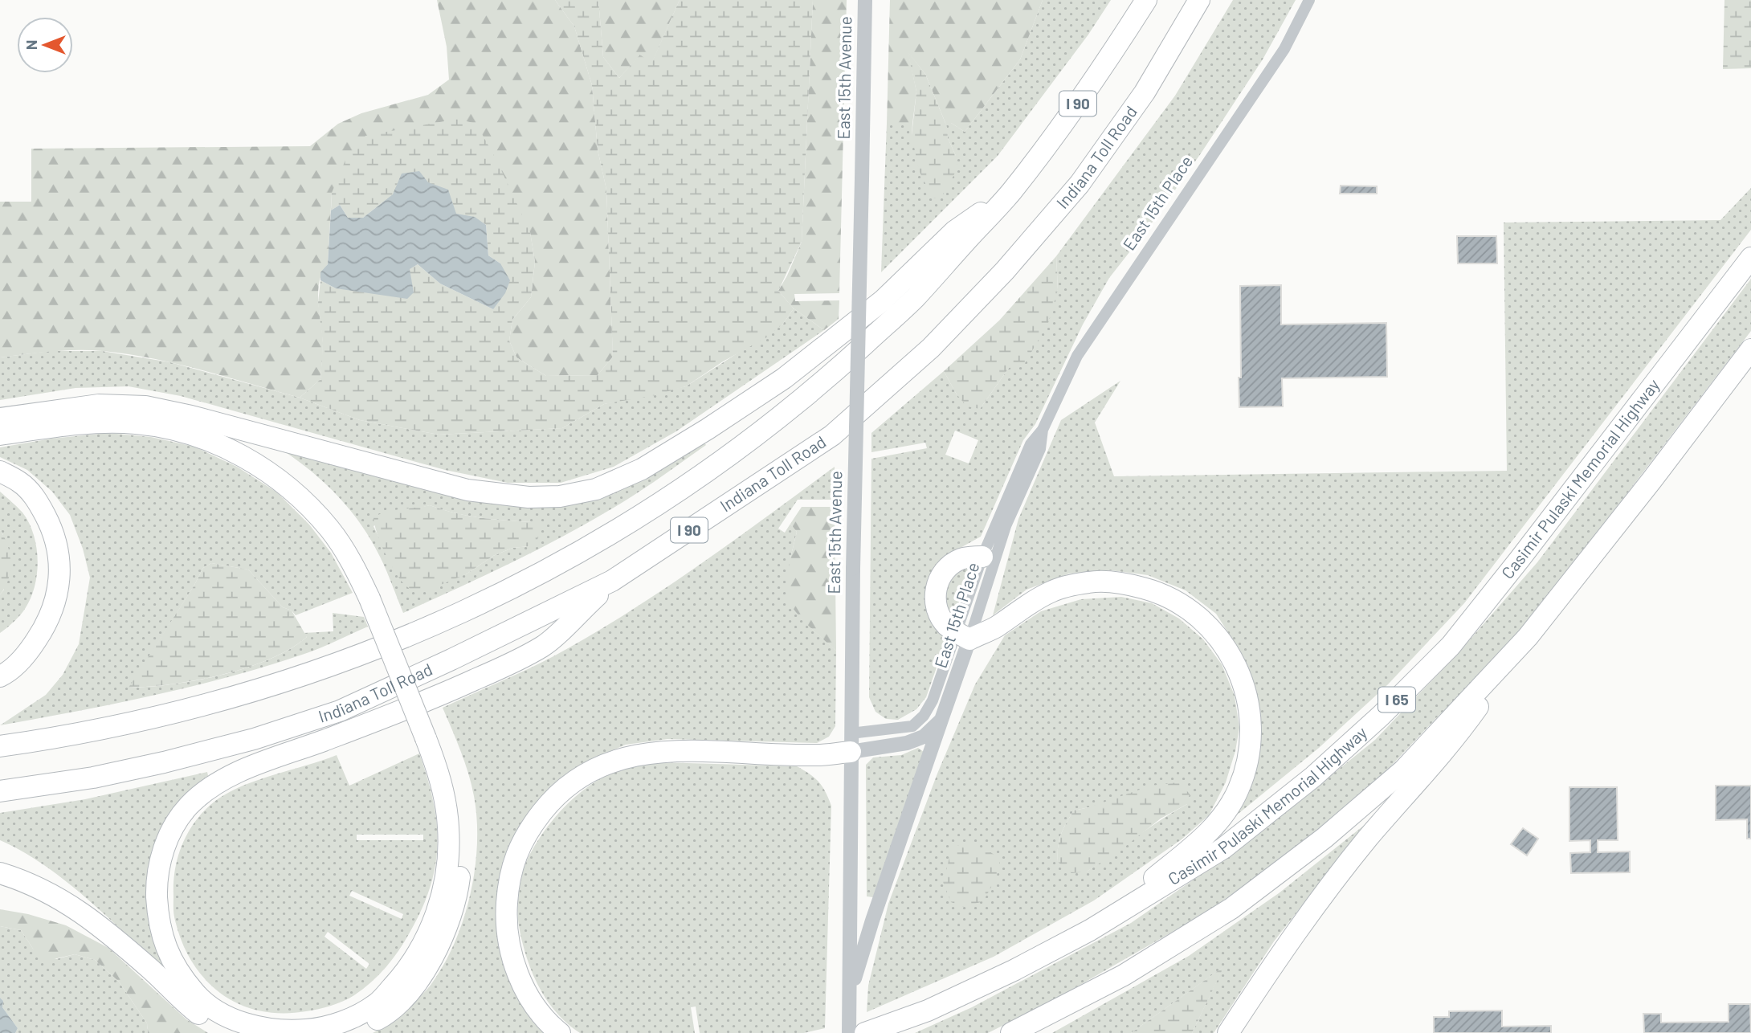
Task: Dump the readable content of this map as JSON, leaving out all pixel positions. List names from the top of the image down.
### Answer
{
  "streets": {
    "highway": [
      "I 90",
      "Indiana Toll Road",
      "Casimir Pulaski Memorial Highway",
      "I 65"
    ],
    "street": ["East 15th Avenue", "East 15th Place"]
  },
  "crossings": [
    ["East 15th Avenue", "East 15th Place"]
  ],
  "north": "left"
}
